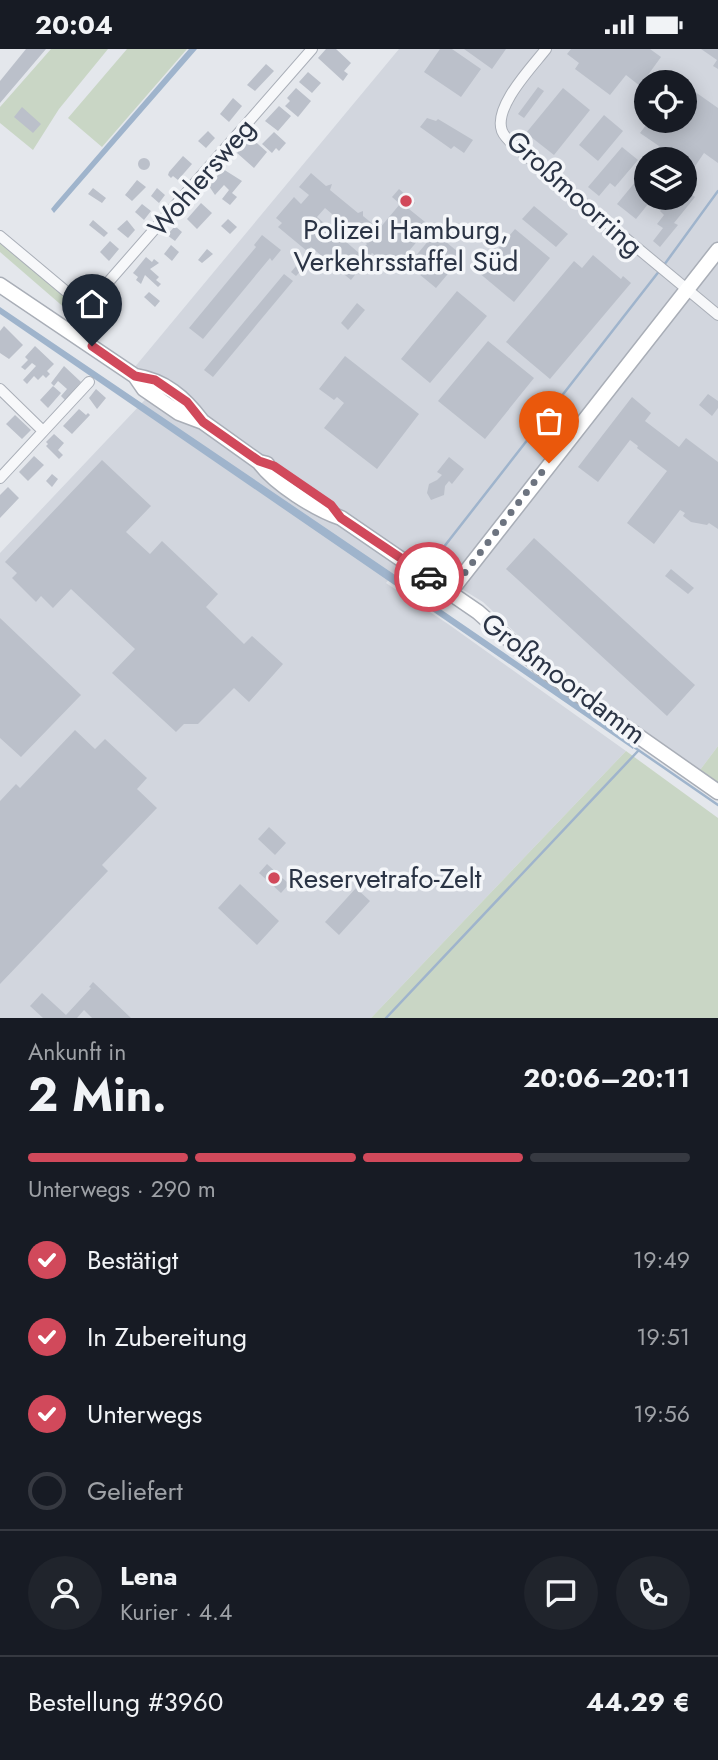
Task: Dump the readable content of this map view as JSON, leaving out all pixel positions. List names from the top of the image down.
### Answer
{
  "streets": {
    "main road": ["Großmoordamm"],
    "street": ["Wohlersweg", "Großmoorring"]
  },
  "places": ["Polizei Hamburg, Verkehrsstaffel Süd", "Reservetrafo-Zelt"],
  "page": {
    "status": "20:04",
    "heading": ["2 Min.", "Ankunft in", "20:06–20:11"],
    "panel": [
      "Lena",
      "Kurier · 4.4",
      "Bestellung #3960",
      "44.29 €"
    ],
    "bar": "Unterwegs · 290 m",
    "list": [
      ["Bestätigt", "19:49"],
      ["In Zubereitung", "19:51"],
      ["Unterwegs", "19:56"],
      "Geliefert"
    ]
  }
}
